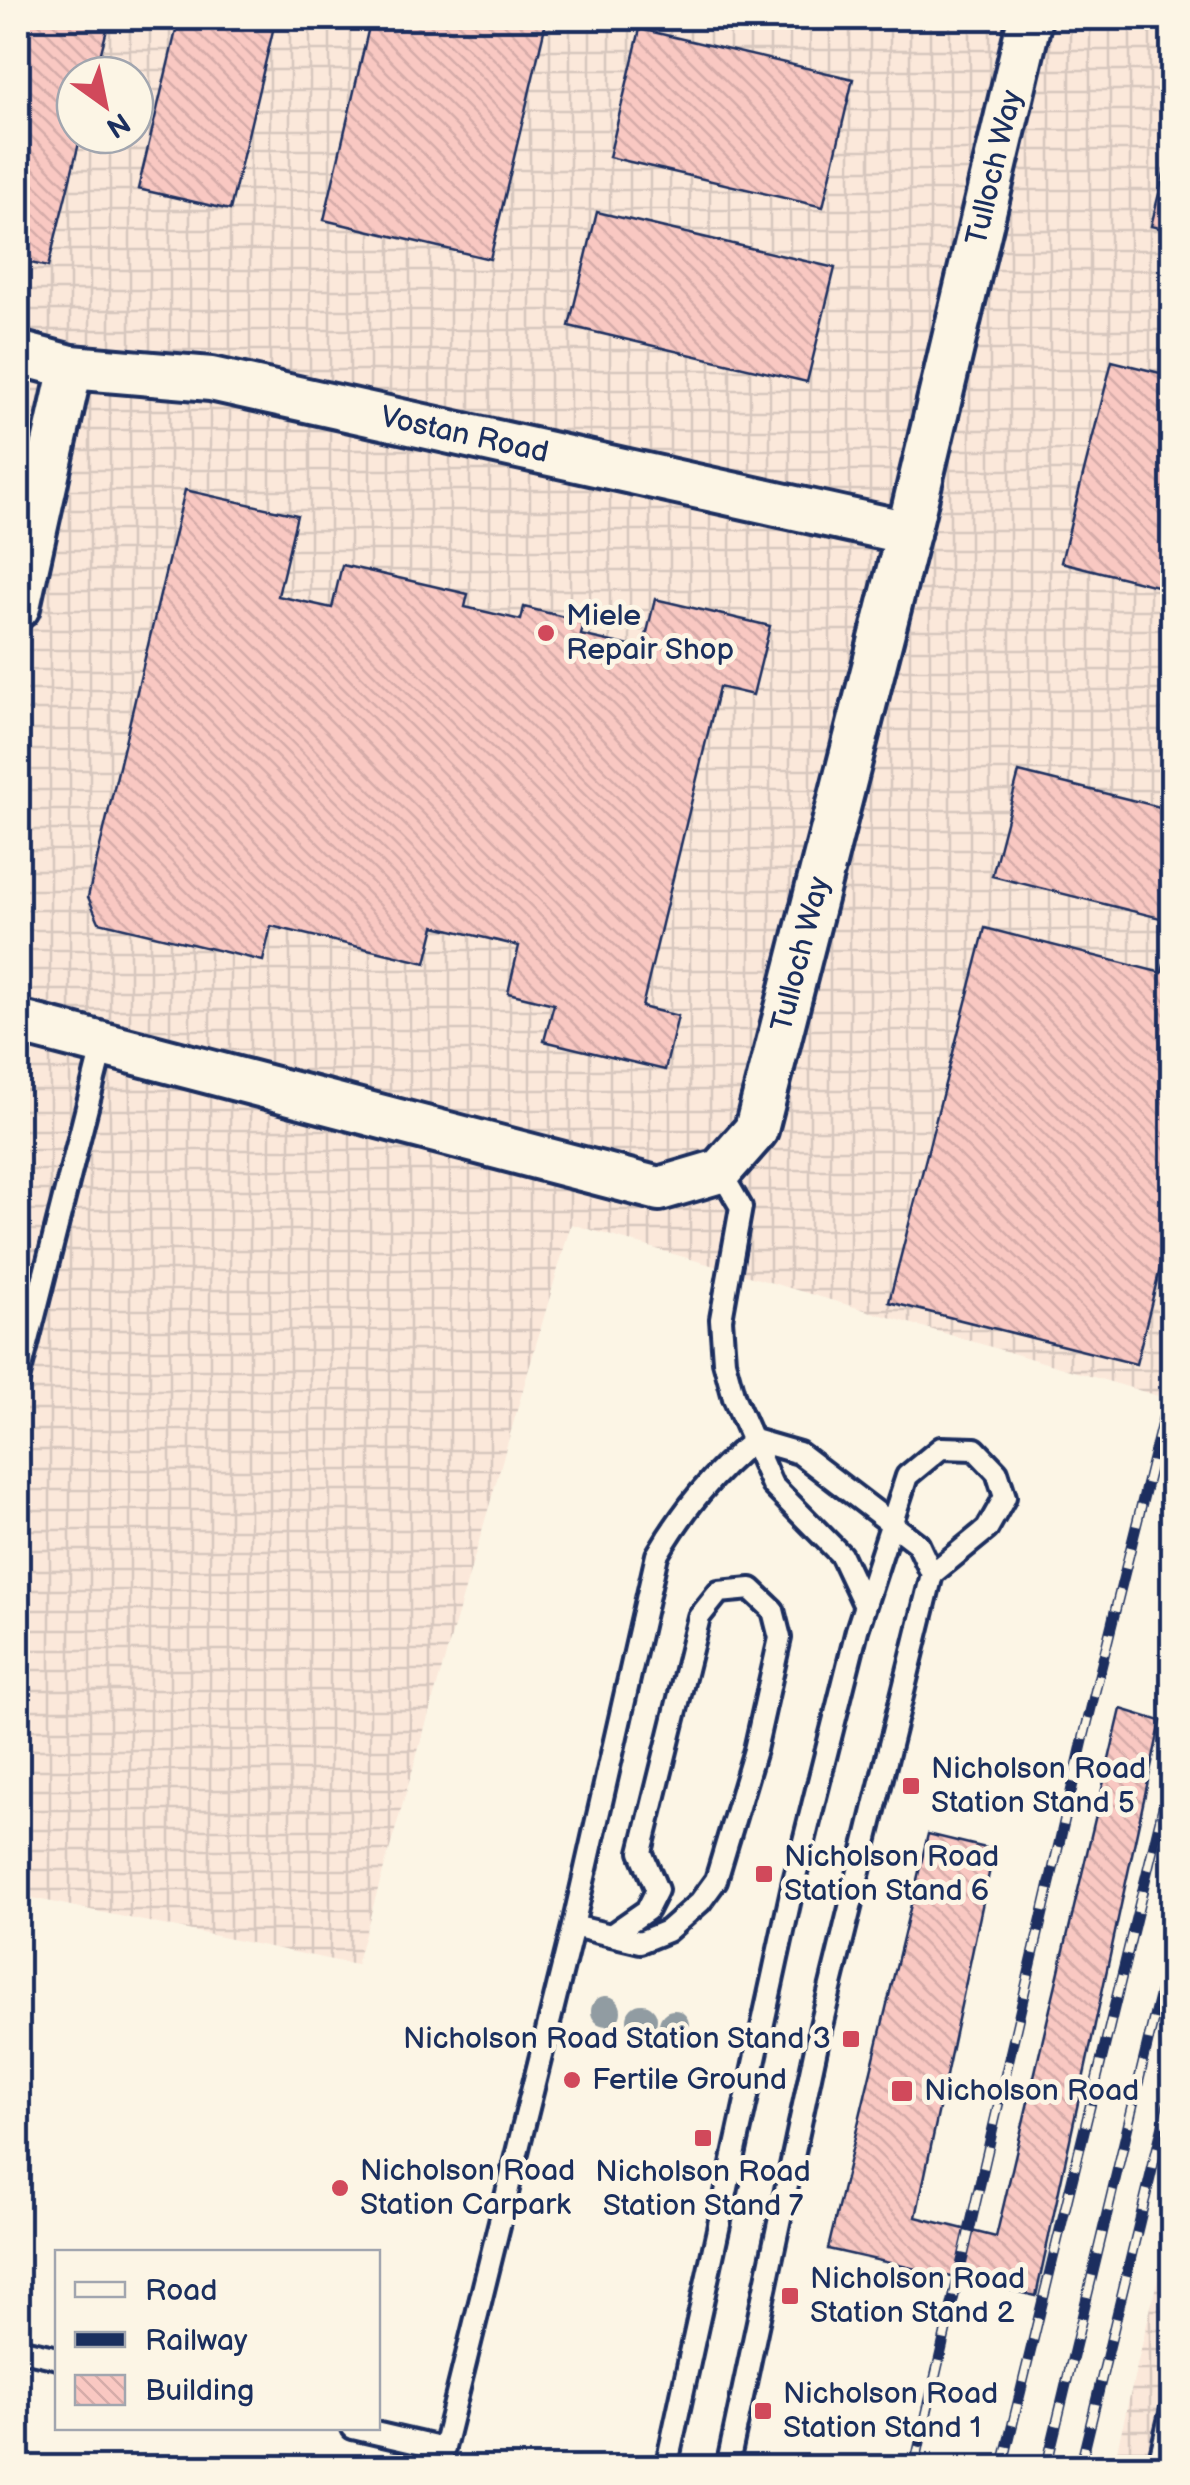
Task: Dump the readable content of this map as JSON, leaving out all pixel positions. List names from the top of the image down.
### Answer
{
  "streets": {
    "street": ["Tulloch Way", "Vostan Road"]
  },
  "crossings": [
    ["Tulloch Way", "Vostan Road"]
  ],
  "places": {
    "other": ["Miele Repair Shop", "Fertile Ground", "Nicholson Road Station Carpark"],
    "transit": [
      "Nicholson Road Station Stand 5",
      "Nicholson Road Station Stand 6",
      "Nicholson Road Station Stand 3",
      "Nicholson Road",
      "Nicholson Road Station Stand 7",
      "Nicholson Road Station Stand 2",
      "Nicholson Road Station Stand 1"
    ]
  },
  "legend": ["Road", "Railway", "Building"],
  "north": "bottom right"
}
